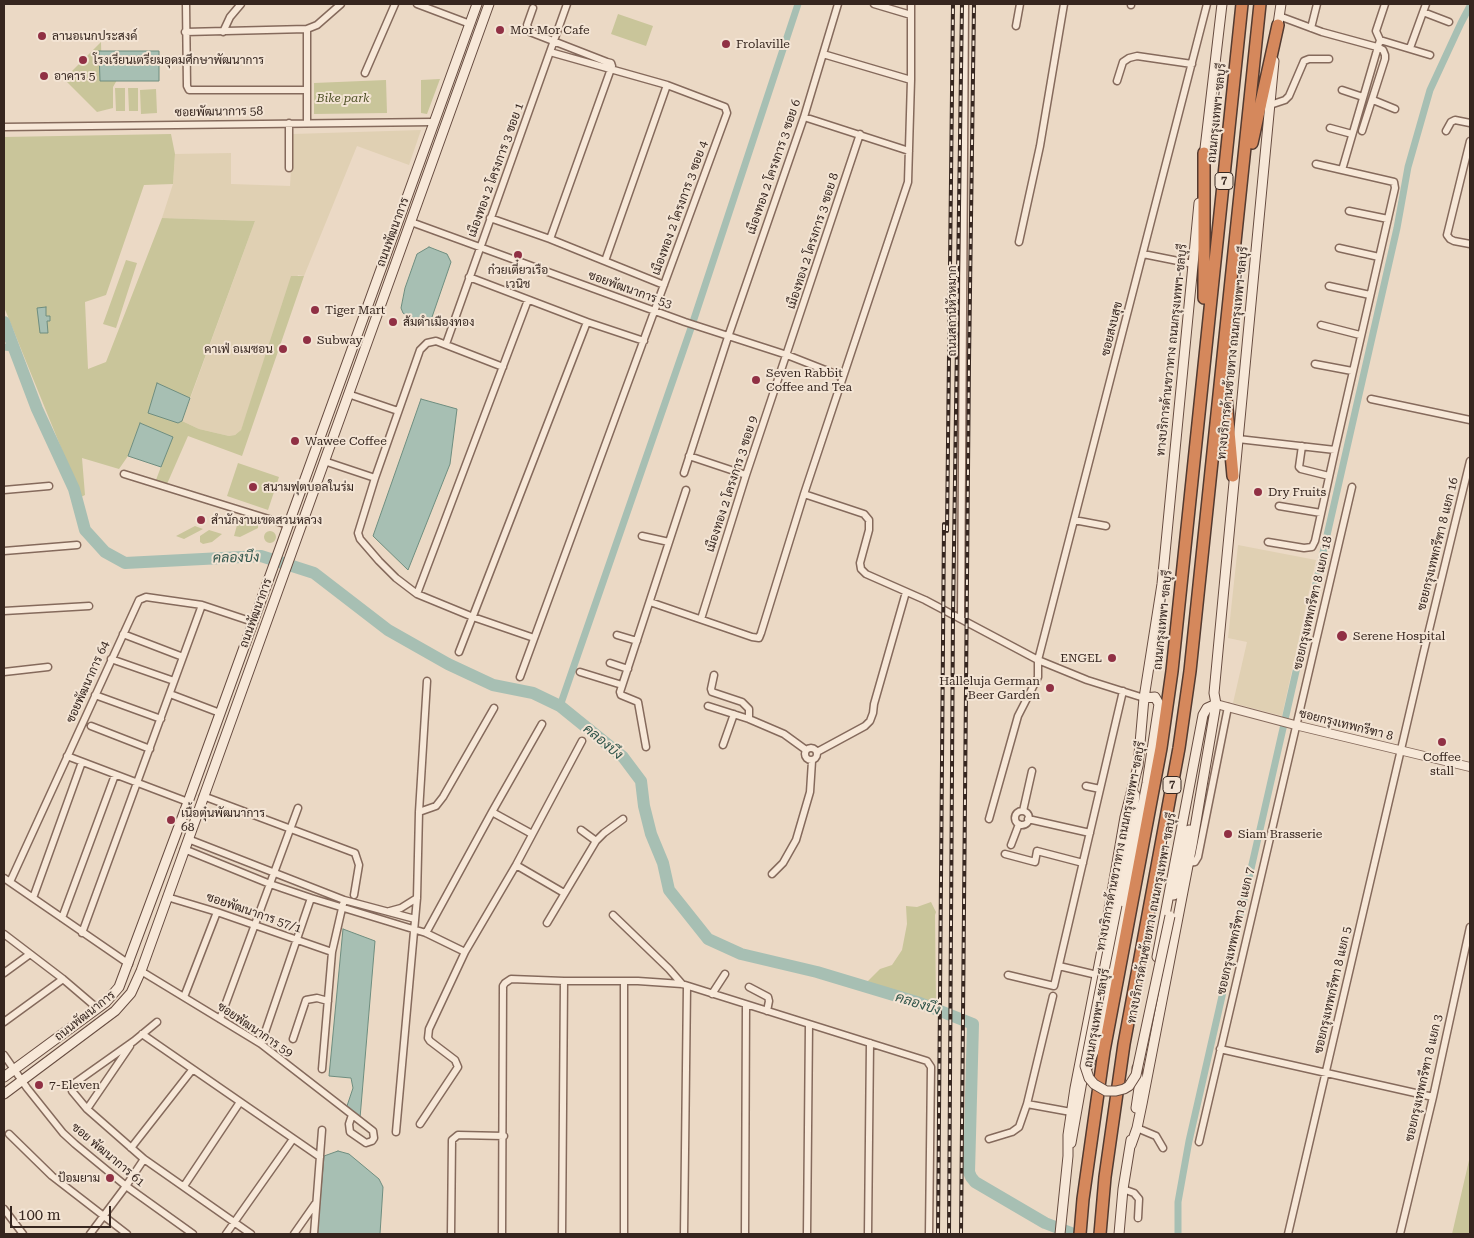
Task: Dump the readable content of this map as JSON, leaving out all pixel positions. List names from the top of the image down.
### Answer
{
  "streets": {
    "highway": ["ถนนกรุงเทพฯ-ชลบุรี", "7"],
    "main road": ["ถนนพัฒนาการ", "ทางบริการด้านขวาทาง ถนนกรุงเทพฯ-ชลบุรี", "ทางบริการด้านซ้ายทาง ถนนกรุงเทพฯ-ชลบุรี"],
    "street": [
      "ซอยพัฒนาการ 58",
      "เมืองทอง 2 โครงการ 3 ซอย 6",
      "เมืองทอง 2 โครงการ 3 ซอย 1",
      "เมืองทอง 2 โครงการ 3 ซอย 4",
      "เมืองทอง 2 โครงการ 3 ซอย 8",
      "ซอยพัฒนาการ 53",
      "ถนนสถานีหัวหมาก",
      "ซอยสงบสุข",
      "เมืองทอง 2 โครงการ 3 ซอย 9",
      "ซอยกรุงเทพกรีฑา 8 แยก 16",
      "ซอยกรุงเทพกรีฑา 8 แยก 18",
      "ซอยพัฒนาการ 64",
      "ซอยกรุงเทพกรีฑา 8",
      "ซอยพัฒนาการ 57/1",
      "ซอยกรุงเทพกรีฑา 8 แยก 7",
      "ซอยกรุงเทพกรีฑา 8 แยก 5",
      "ซอยพัฒนาการ 59",
      "ซอยกรุงเทพกรีฑา 8 แยก 3",
      "ซอย พัฒนาการ 61"
    ]
  },
  "crossings": [
    ["ซอยพัฒนาการ 58", "ถนนพัฒนาการ"],
    ["เมืองทอง 2 โครงการ 3 ซอย 6", "ซอยพัฒนาการ 53"],
    ["เมืองทอง 2 โครงการ 3 ซอย 1", "ซอยพัฒนาการ 53"],
    ["เมืองทอง 2 โครงการ 3 ซอย 4", "ซอยพัฒนาการ 53"],
    ["ถนนพัฒนาการ", "ซอยพัฒนาการ 53"],
    ["ถนนพัฒนาการ", "ซอยพัฒนาการ 64"],
    ["ถนนพัฒนาการ", "ซอยพัฒนาการ 57/1"],
    ["ถนนพัฒนาการ", "ซอยพัฒนาการ 59"],
    ["ถนนพัฒนาการ", "ซอย พัฒนาการ 61"],
    ["เมืองทอง 2 โครงการ 3 ซอย 8", "ซอยพัฒนาการ 53"],
    ["เมืองทอง 2 โครงการ 3 ซอย 8", "เมืองทอง 2 โครงการ 3 ซอย 9"],
    ["ซอยพัฒนาการ 53", "เมืองทอง 2 โครงการ 3 ซอย 9"],
    ["ทางบริการด้านซ้ายทาง ถนนกรุงเทพฯ-ชลบุรี", "ซอยกรุงเทพกรีฑา 8"],
    ["ซอยกรุงเทพกรีฑา 8 แยก 16", "ซอยกรุงเทพกรีฑา 8"],
    ["ซอยกรุงเทพกรีฑา 8 แยก 16", "ซอยกรุงเทพกรีฑา 8 แยก 5"],
    ["ซอยกรุงเทพกรีฑา 8 แยก 18", "ซอยกรุงเทพกรีฑา 8"],
    ["ซอยกรุงเทพกรีฑา 8 แยก 18", "ซอยกรุงเทพกรีฑา 8 แยก 7"],
    ["ซอยกรุงเทพกรีฑา 8", "ซอยกรุงเทพกรีฑา 8 แยก 7"],
    ["ซอยกรุงเทพกรีฑา 8", "ซอยกรุงเทพกรีฑา 8 แยก 5"]
  ],
  "water": ["คลองบึง"],
  "parks": ["Bike park"],
  "places": [
    "Mor Mor Cafe",
    "ลานอเนกประสงค์",
    "Frolaville",
    "โรงเรียนเตรียมอุดมศึกษาพัฒนาการ",
    "อาคาร 5",
    "ก๋วยเตี๋ยวเรือ เวนิช",
    "Tiger Mart",
    "ส้มตำเมืองทอง",
    "Subway",
    "คาเฟ่ อเมซอน",
    "Seven Rabbit Coffee and Tea",
    "Wawee Coffee",
    "สนามฟุตบอลในร่ม",
    "Dry Fruits",
    "สำนักงานเขตสวนหลวง",
    "Serene Hospital",
    "ENGEL",
    "Halleluja German Beer Garden",
    "Coffee stall",
    "เนื้อตุ๋นพัฒนาการ 68",
    "Siam Brasserie",
    "7-Eleven",
    "ป้อมยาม"
  ],
  "scale_bar": "100 m"
}
